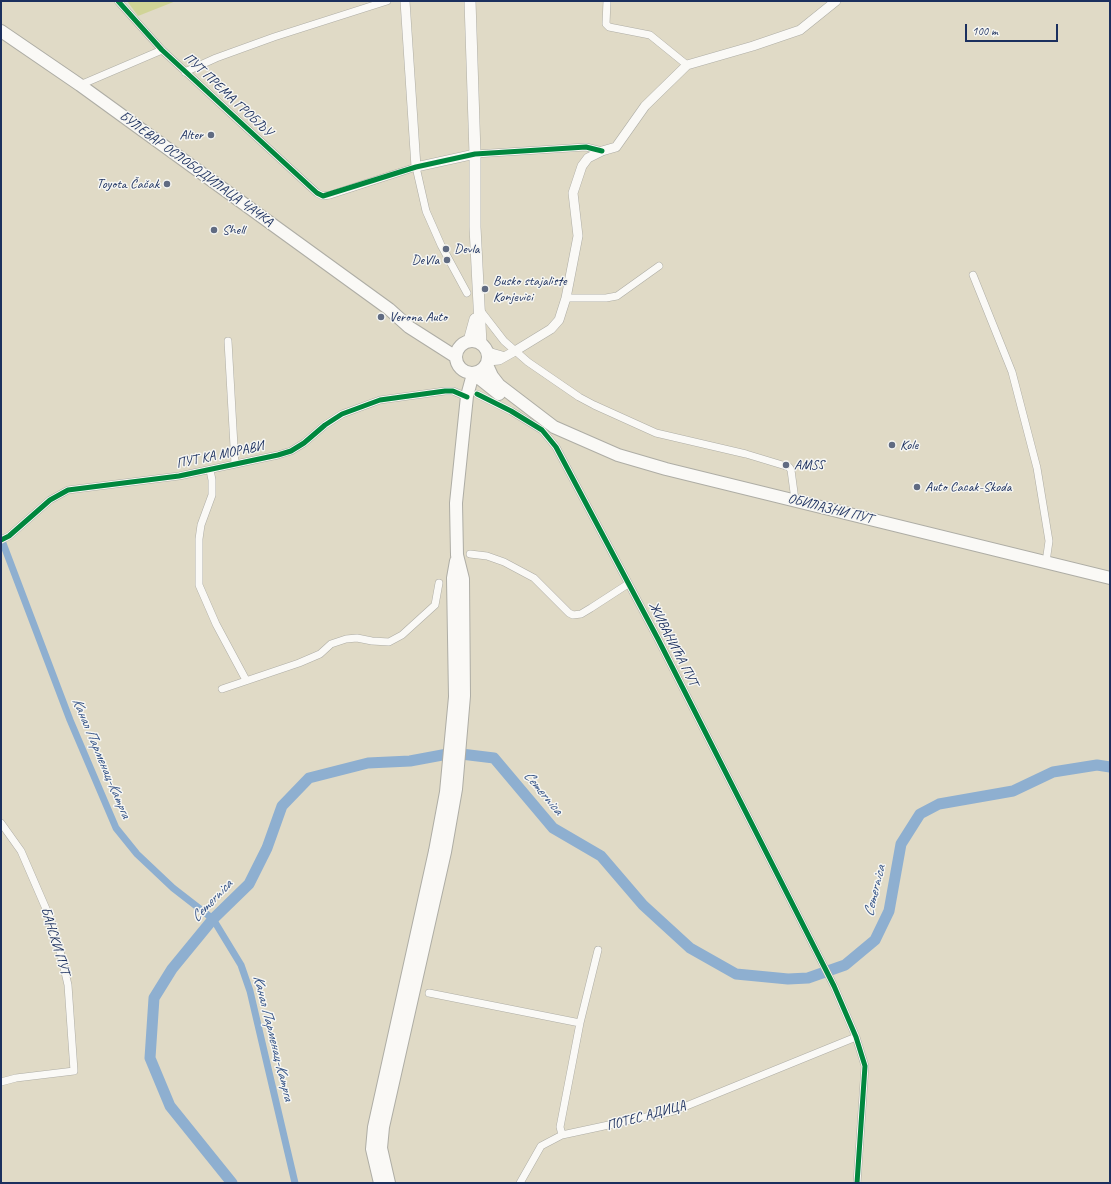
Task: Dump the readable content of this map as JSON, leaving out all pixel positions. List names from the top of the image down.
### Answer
{
  "streets": {
    "main road": ["БУЛЕВАР ОСЛОБОДИЛАЦА ЧАЧКА", "ОБИЛАЗНИ ПУТ"],
    "street": [
      "ПУТ ПРЕМА ГРОБЉУ",
      "ПУТ КА МОРАВИ",
      "ЖИВАНИЋА ПУТ",
      "БАНСКИ ПУТ",
      "ПОТЕС АДИЦА"
    ]
  },
  "crossings": [
    ["ПУТ КА МОРАВИ", "ЖИВАНИЋА ПУТ"],
    ["ОБИЛАЗНИ ПУТ", "ЖИВАНИЋА ПУТ"],
    ["ЖИВАНИЋА ПУТ", "ПОТЕС АДИЦА"]
  ],
  "water": ["Канал Парменац-Катрга", "Cemernica"],
  "places": [
    "Alter",
    "Toyota Čačak",
    "Shell",
    "Devla",
    "DeVla",
    "Busko stajaliste Konjevici",
    "Verona Auto",
    "Kole",
    "AMSS",
    "Auto Cacak-Skoda"
  ],
  "scale_bar": "100 m"
}
